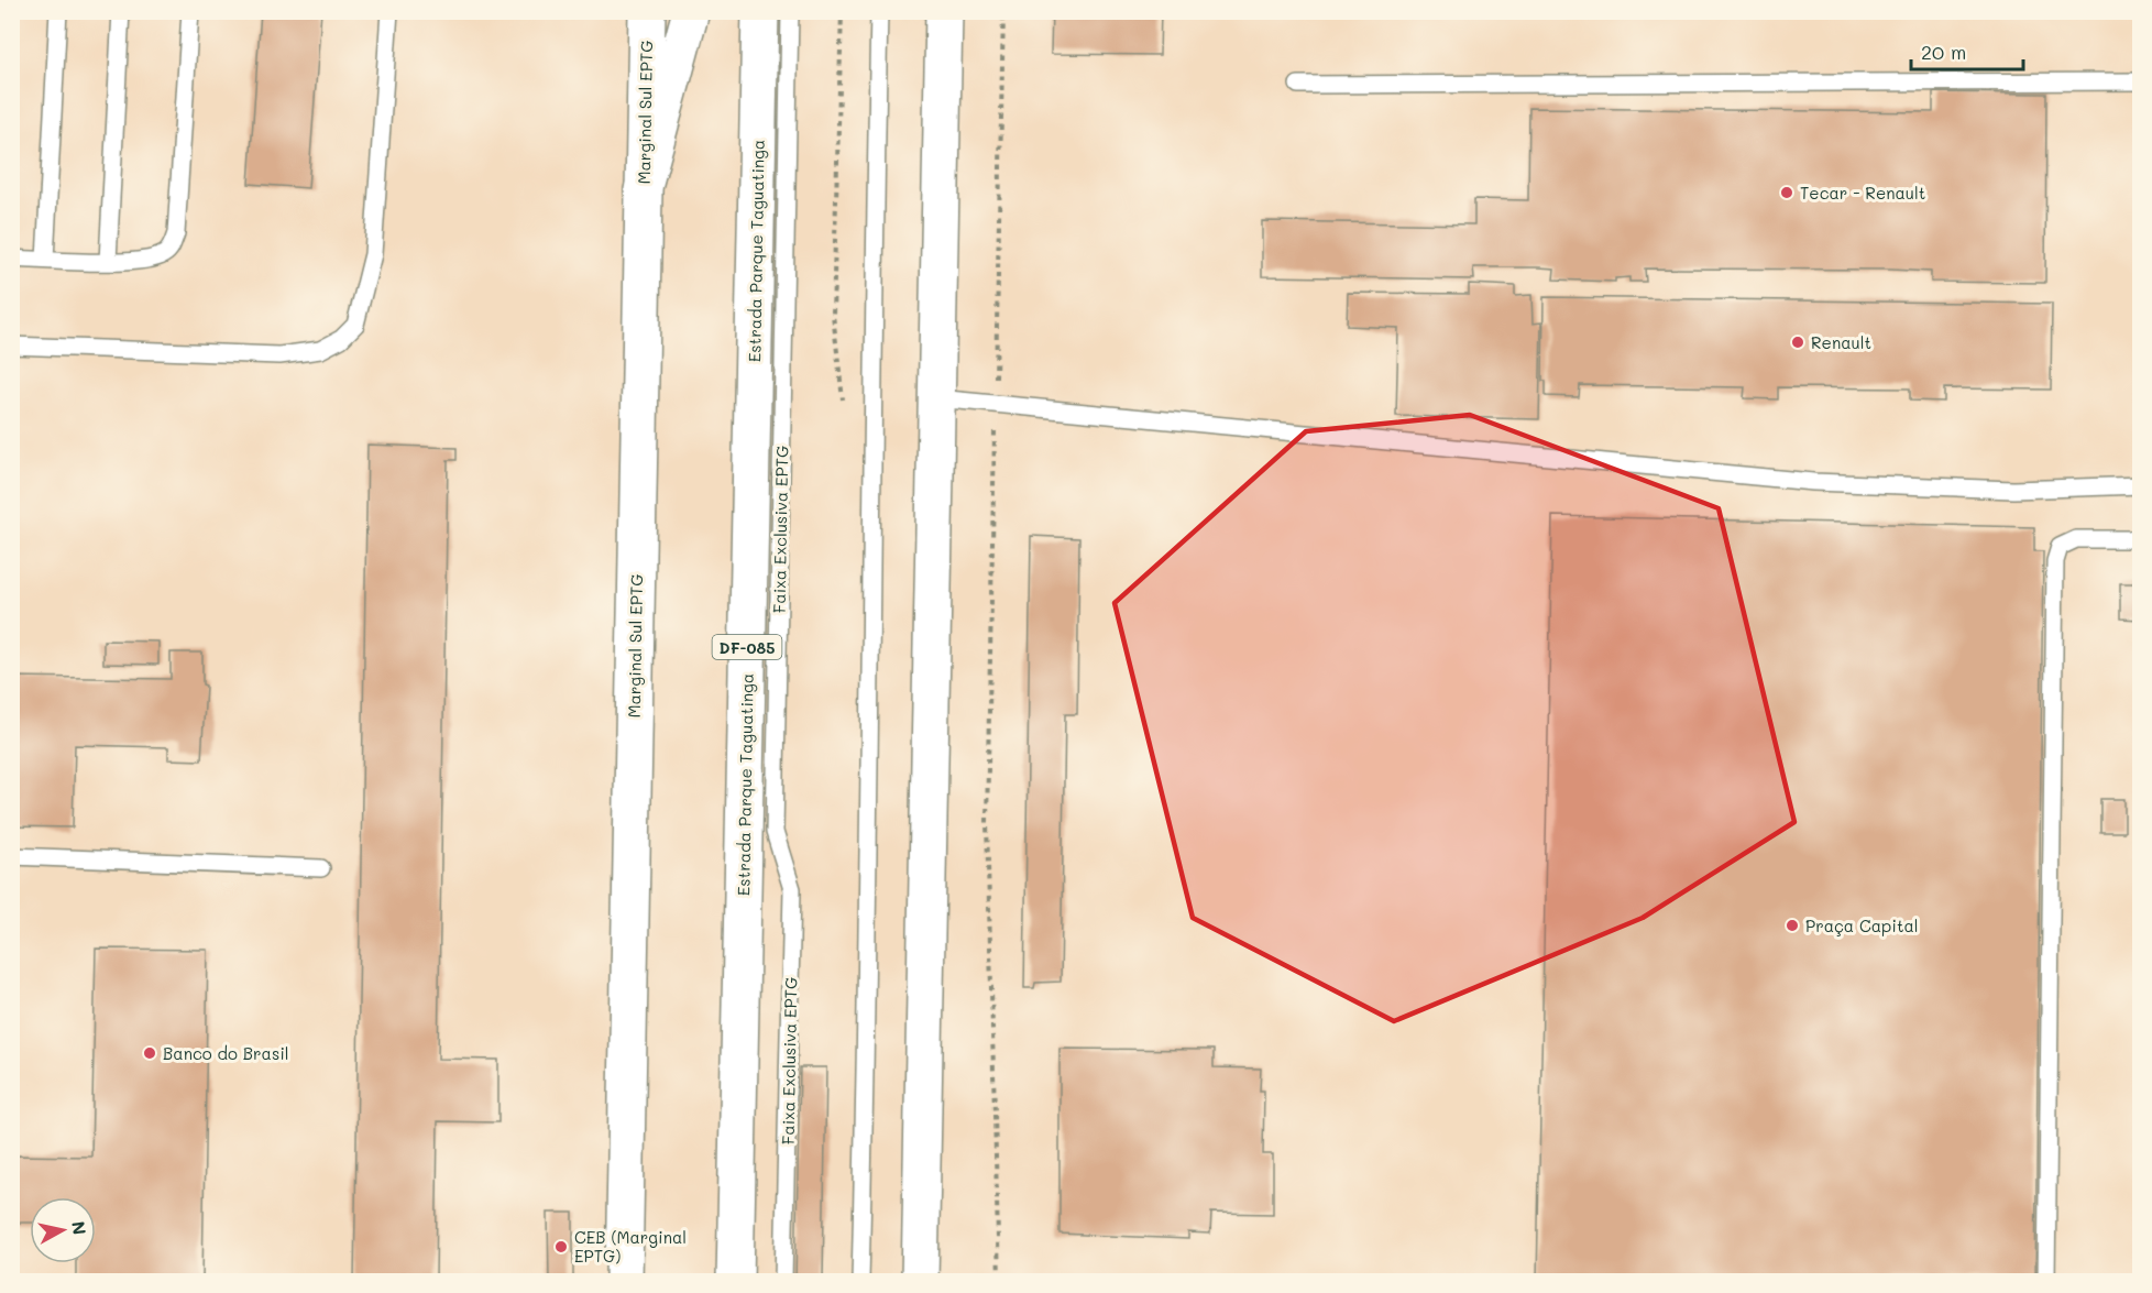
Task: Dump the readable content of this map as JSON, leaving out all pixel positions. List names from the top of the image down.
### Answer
{
  "streets": {
    "main road": ["Marginal Sul EPTG", "Estrada Parque Taguatinga", "DF-085"],
    "lane": ["Faixa Exclusiva EPTG"]
  },
  "places": [
    "Tecar - Renault",
    "Renault",
    "Praça Capital",
    "Banco do Brasil",
    "CEB (Marginal EPTG)"
  ],
  "scale_bar": "20 m",
  "north": "right"
}
